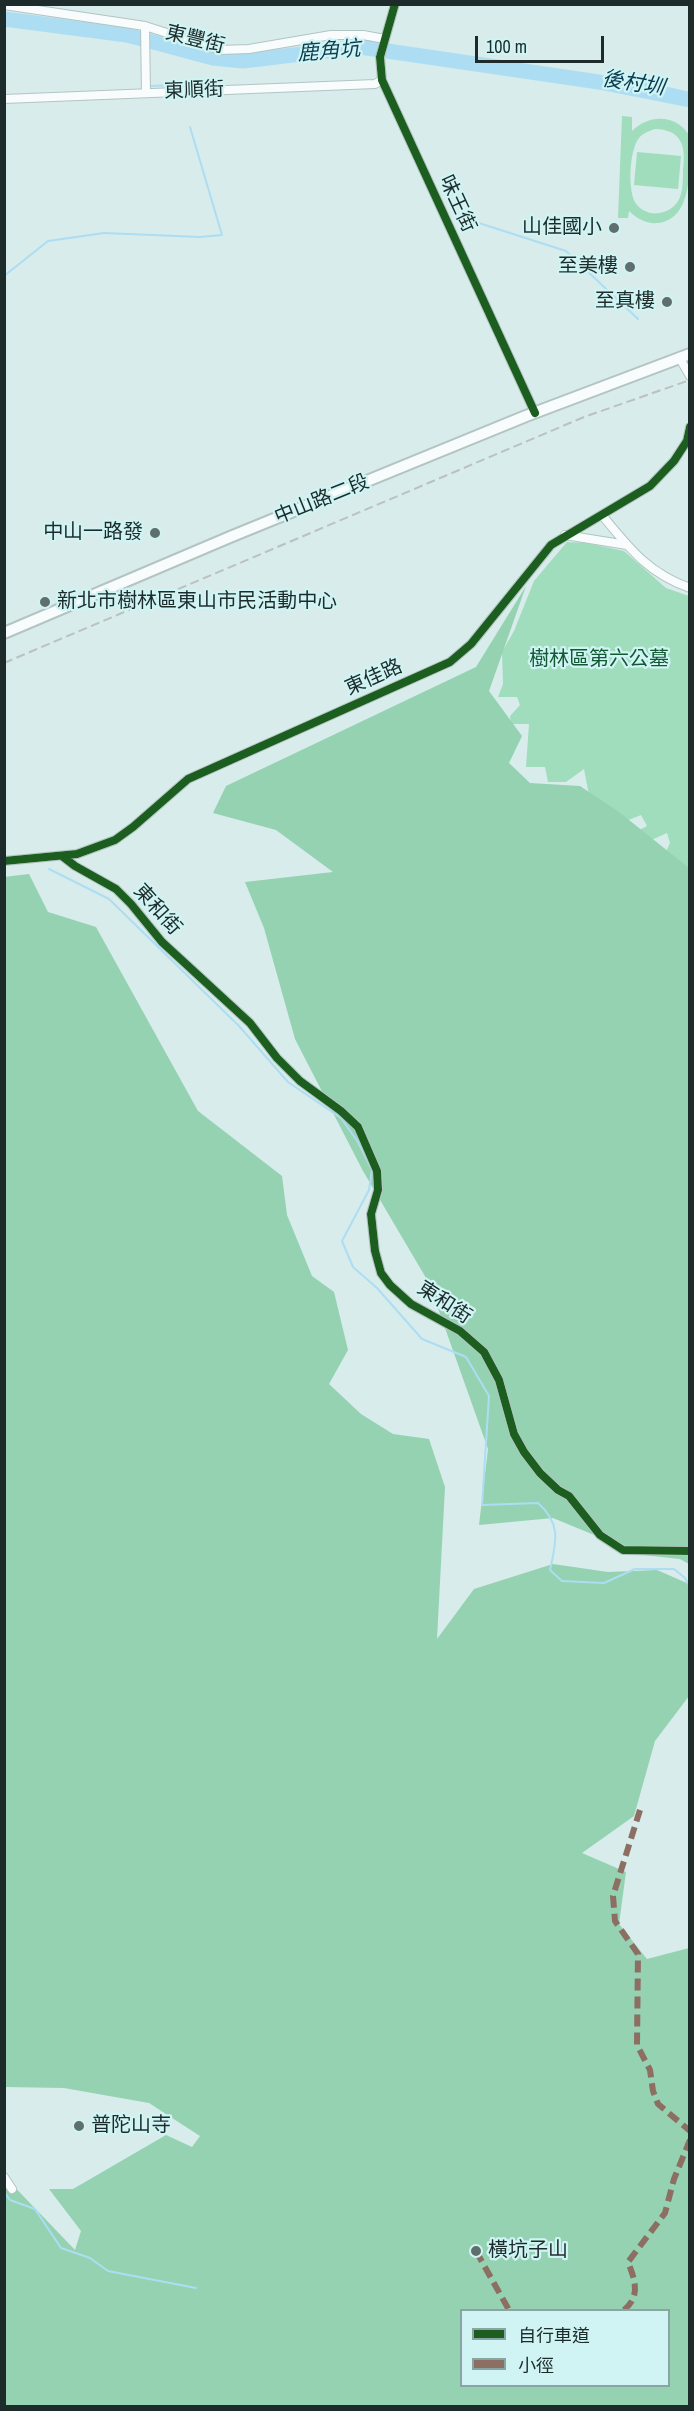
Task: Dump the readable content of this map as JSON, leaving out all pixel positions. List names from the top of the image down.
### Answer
{
  "streets": {
    "main road": ["中山路二段"],
    "street": [
      "東豐街",
      "東順街",
      "味王街",
      "東佳路",
      "東和街"
    ]
  },
  "crossings": [
    ["東豐街", "味王街"],
    ["東順街", "味王街"],
    ["味王街", "中山路二段"],
    ["東佳路", "東和街"]
  ],
  "water": ["鹿角坑", "後村圳"],
  "parks": ["樹林區第六公墓"],
  "places": [
    "山佳國小",
    "至美樓",
    "至真樓",
    "中山一路發",
    "新北市樹林區東山市民活動中心",
    "普陀山寺",
    "橫坑子山"
  ],
  "legend": ["自行車道", "小徑"],
  "scale_bar": "100 m"
}
